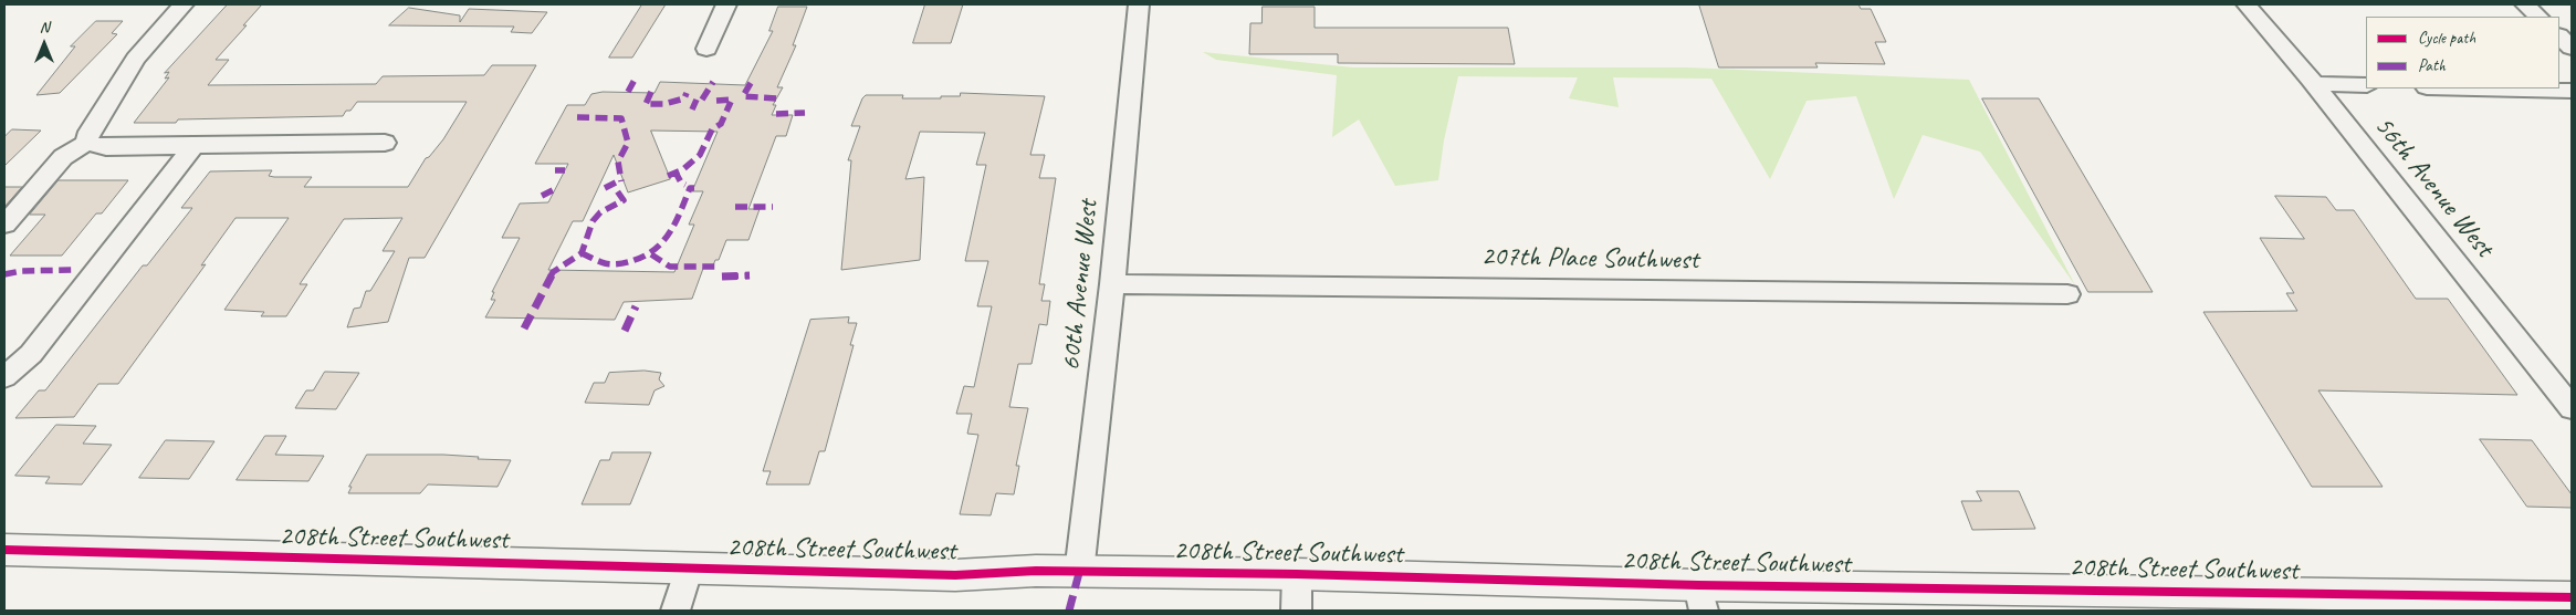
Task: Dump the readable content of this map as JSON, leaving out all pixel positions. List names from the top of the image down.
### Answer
{
  "streets": {
    "street": [
      "56th Avenue West",
      "207th Place Southwest",
      "60th Avenue West",
      "208th Street Southwest"
    ]
  },
  "crossings": [
    ["207th Place Southwest", "60th Avenue West"],
    ["60th Avenue West", "208th Street Southwest"]
  ],
  "legend": ["Cycle path", "Path"],
  "north": "top"
}
